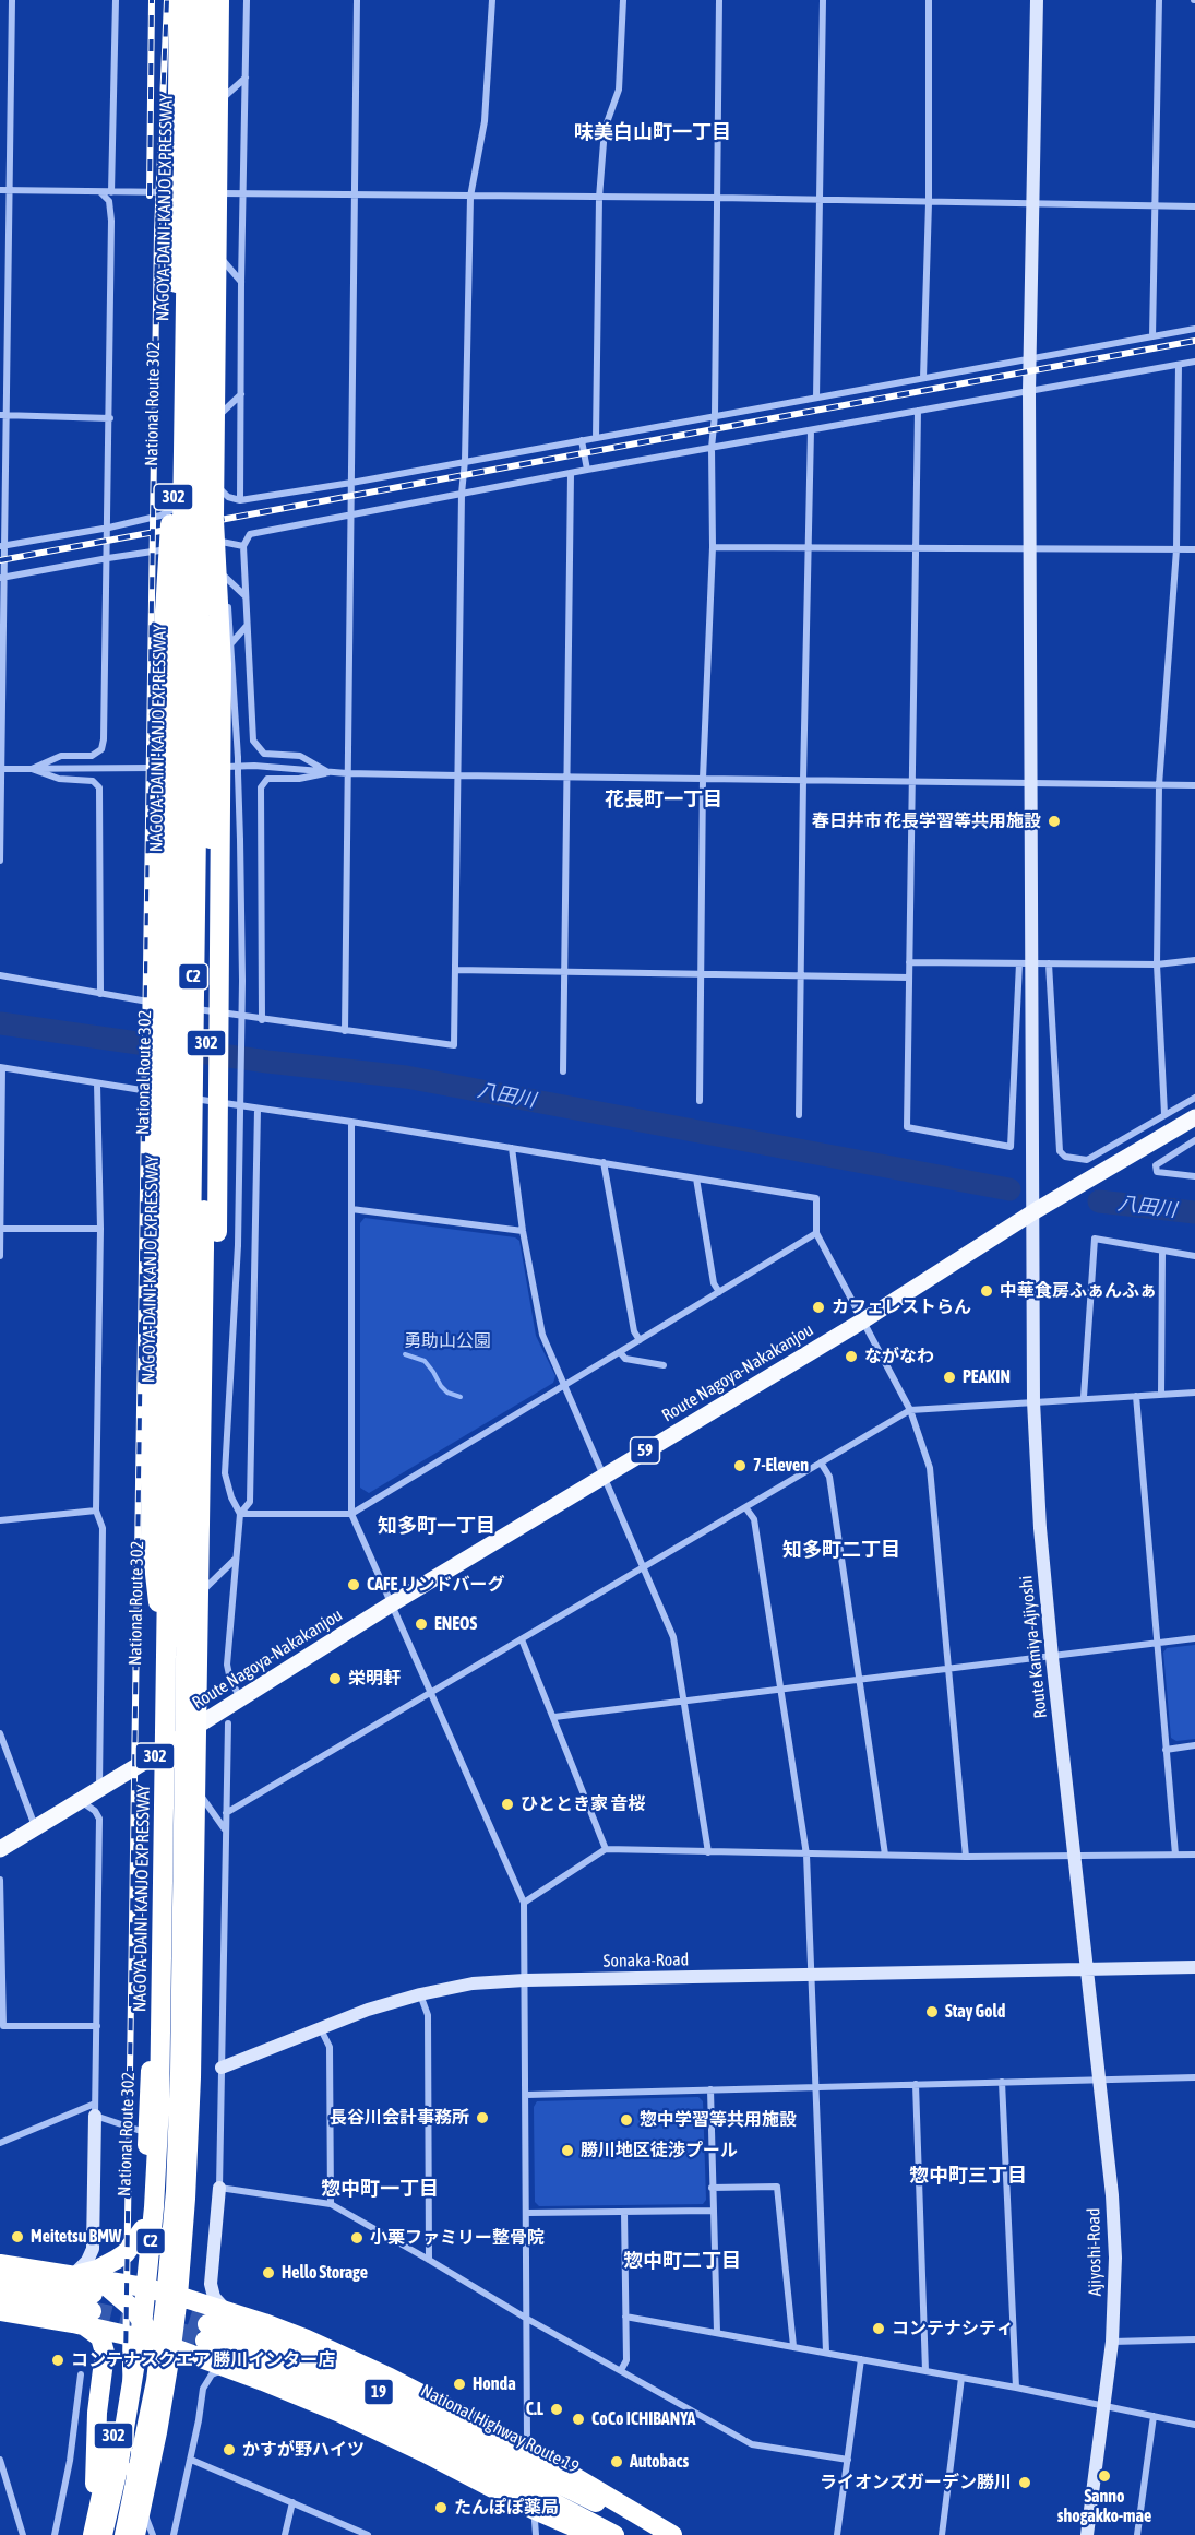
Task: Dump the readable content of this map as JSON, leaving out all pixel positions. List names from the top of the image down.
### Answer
{
  "streets": {
    "highway": [
      "NAGOYA-DAINI-KANJO EXPRESSWAY",
      "National Route 302",
      "302",
      "C2",
      "19",
      "National Highway Route 19"
    ],
    "main road": ["Route Nagoya-Nakakanjou", "59"],
    "street": ["Route Kamiya-Ajiyoshi", "Sonaka-Road", "Ajiyoshi-Road"]
  },
  "crossings": [
    ["National Route 302", "Route Nagoya-Nakakanjou"],
    ["Route Nagoya-Nakakanjou", "Route Kamiya-Ajiyoshi"],
    ["Route Kamiya-Ajiyoshi", "Sonaka-Road"],
    ["Route Kamiya-Ajiyoshi", "Ajiyoshi-Road"],
    ["Sonaka-Road", "Ajiyoshi-Road"]
  ],
  "districts": [
    "味美白山町一丁目",
    "花長町一丁目",
    "知多町一丁目",
    "知多町二丁目",
    "惣中町三丁目",
    "惣中町一丁目",
    "惣中町二丁目"
  ],
  "water": ["八田川"],
  "parks": ["勇助山公園"],
  "places": [
    "春日井市 花長学習等共用施設",
    "中華食房ふぁんふぁ",
    "カフェレストらん",
    "ながなわ",
    "PEAKIN",
    "7-Eleven",
    "CAFE リンドバーグ",
    "ENEOS",
    "栄明軒",
    "ひととき家 音桜",
    "Stay Gold",
    "長谷川会計事務所",
    "惣中学習等共用施設",
    "勝川地区徒渉プール",
    "Meitetsu BMW",
    "小栗ファミリー整骨院",
    "Hello Storage",
    "コンテナシティ",
    "コンテナスクエア 勝川インター店",
    "Honda",
    "C.L",
    "CoCo ICHIBANYA",
    "かすが野ハイツ",
    "Autobacs",
    "Sanno shogakko-mae",
    "ライオンズガーデン勝川",
    "たんぽぽ薬局"
  ]
}
